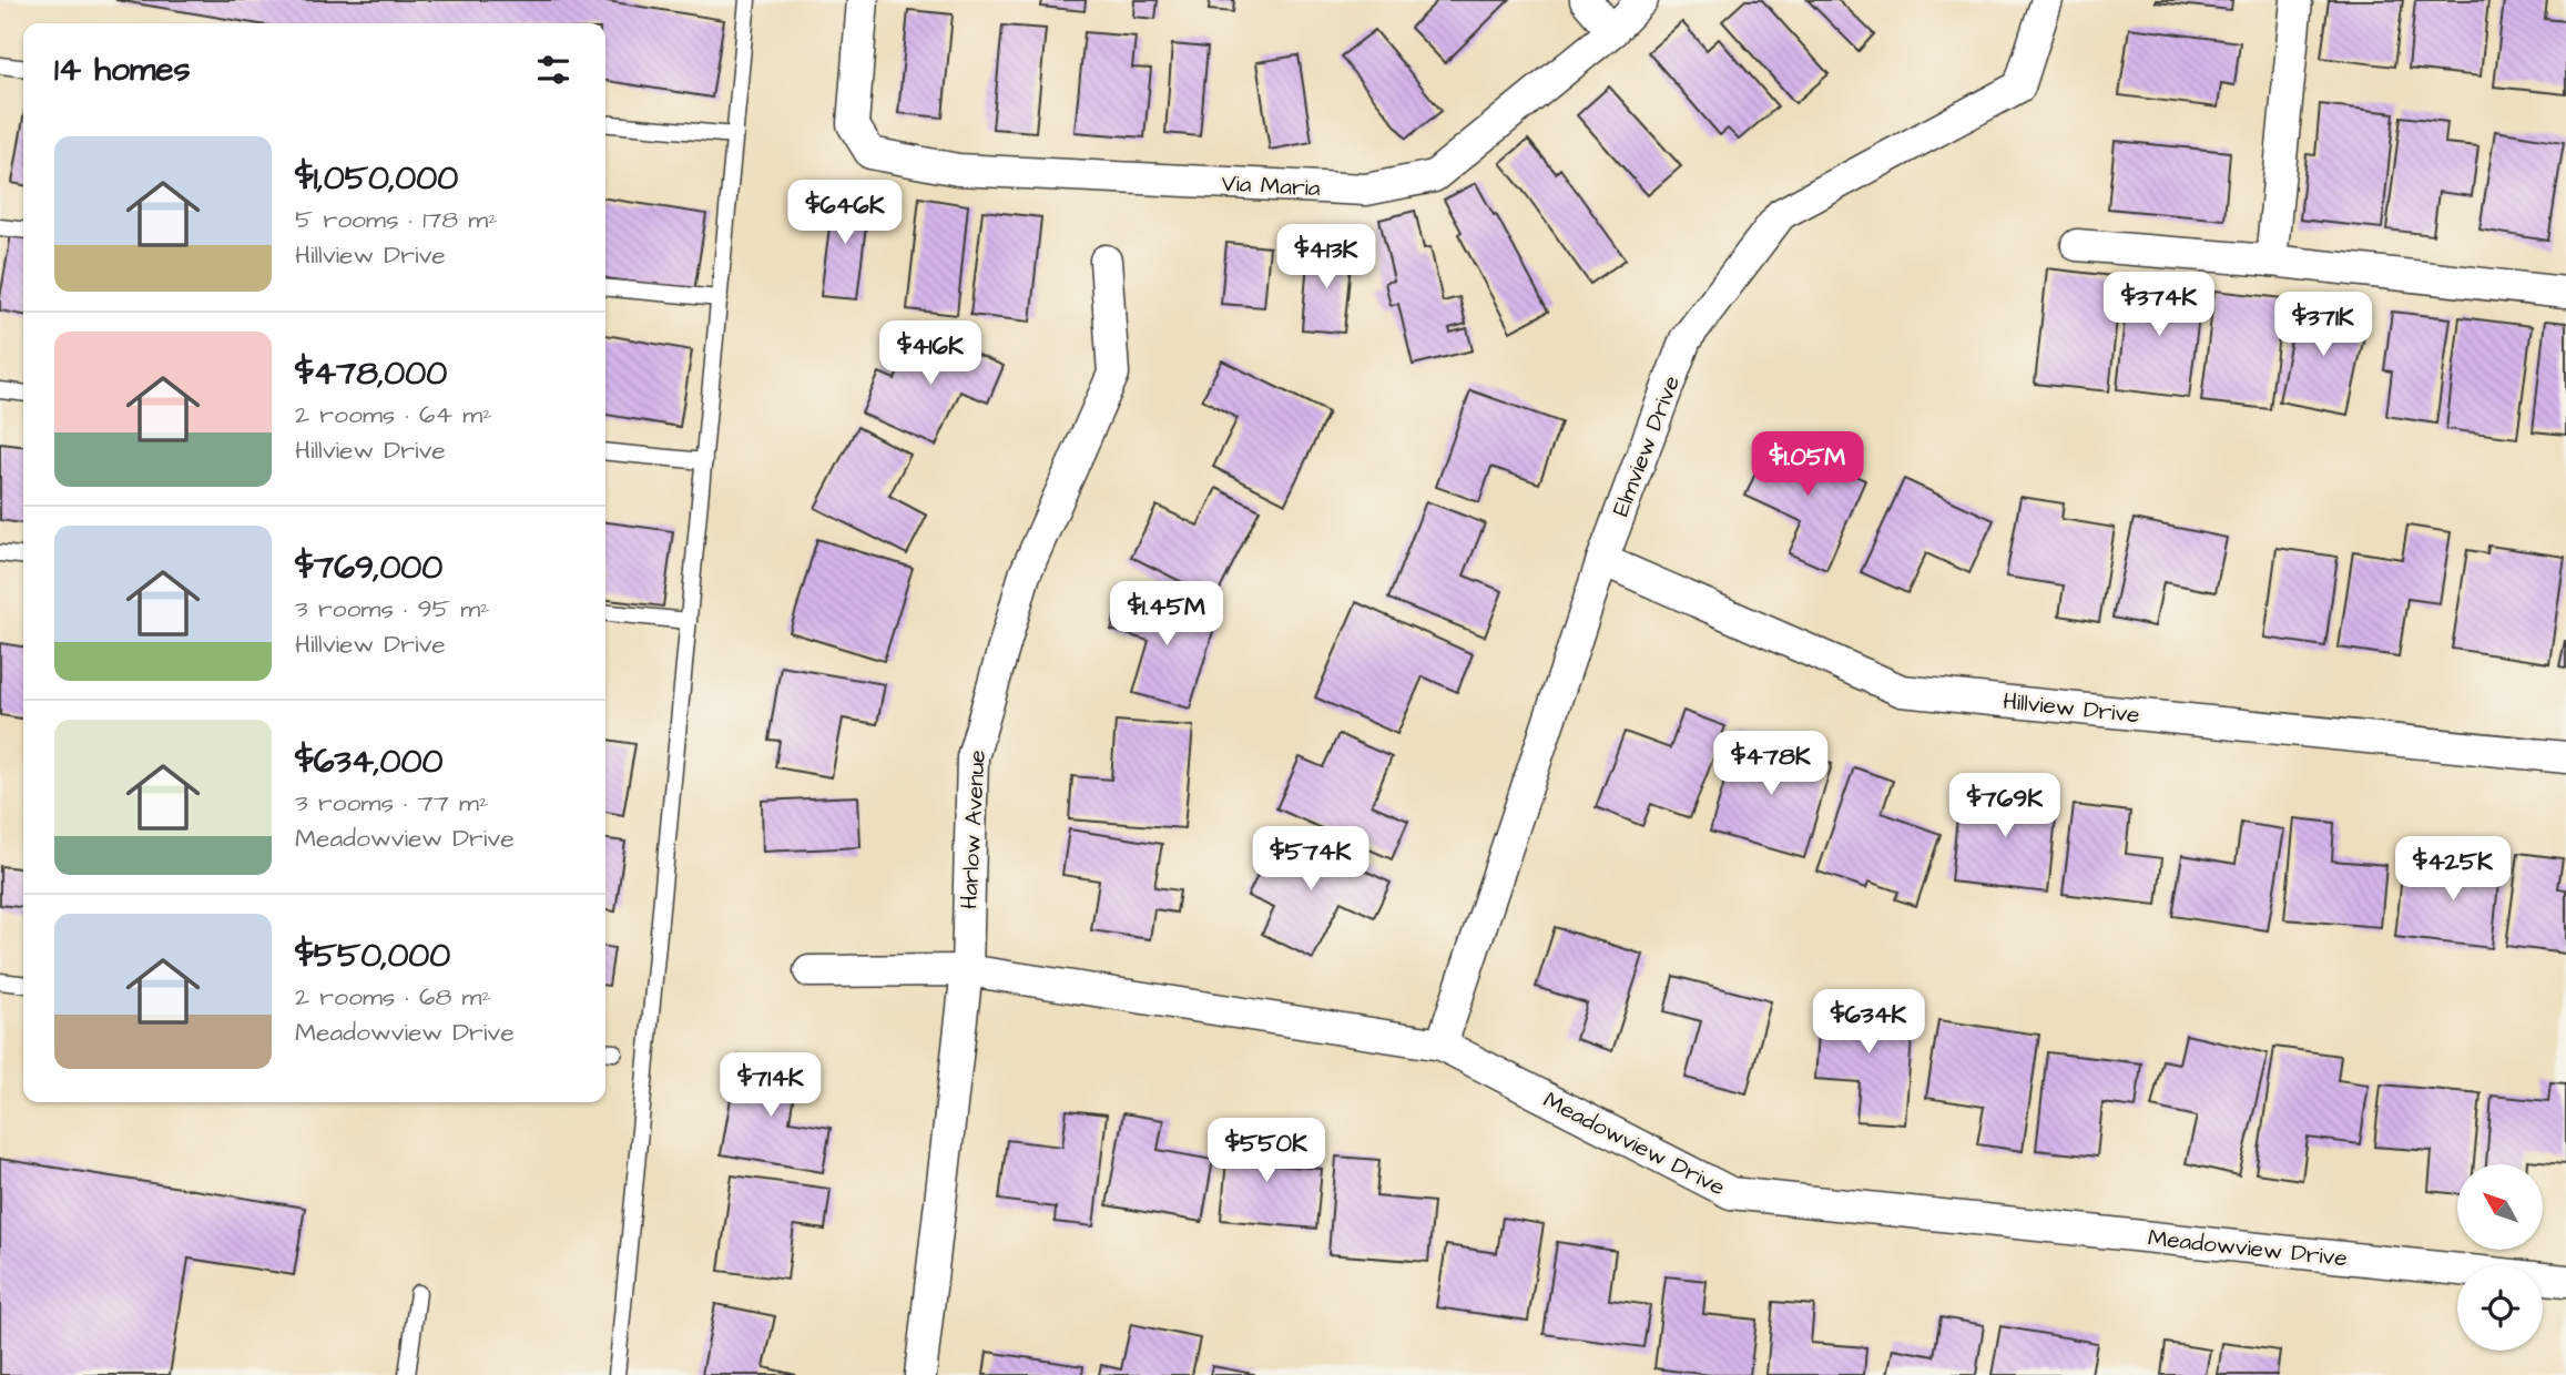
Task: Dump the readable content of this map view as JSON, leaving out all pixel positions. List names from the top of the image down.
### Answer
{
  "streets": {
    "street": [
      "Via Maria",
      "Elmview Drive",
      "Hillview Drive",
      "Harlow Avenue",
      "Meadowview Drive"
    ]
  },
  "crossings": [
    ["Elmview Drive", "Hillview Drive"],
    ["Elmview Drive", "Meadowview Drive"],
    ["Harlow Avenue", "Meadowview Drive"]
  ],
  "north": "top left",
  "page": {
    "heading": "14 homes",
    "list": [
      {
        "name": "$1,050,000",
        "note": "5 rooms · 178 m² · Hillview Drive"
      },
      {
        "name": "$478,000",
        "note": "2 rooms · 64 m² · Hillview Drive"
      },
      {
        "name": "$769,000",
        "note": "3 rooms · 95 m² · Hillview Drive"
      },
      {
        "name": "$634,000",
        "note": "3 rooms · 77 m² · Meadowview Drive"
      },
      {
        "name": "$550,000",
        "note": "2 rooms · 68 m² · Meadowview Drive"
      }
    ],
    "price": [
      "$646K",
      "$413K",
      "$374K",
      "$371K",
      "$416K",
      "$1.05M",
      "$1.45M",
      "$478K",
      "$769K",
      "$574K",
      "$425K",
      "$634K",
      "$714K",
      "$550K"
    ]
  }
}
